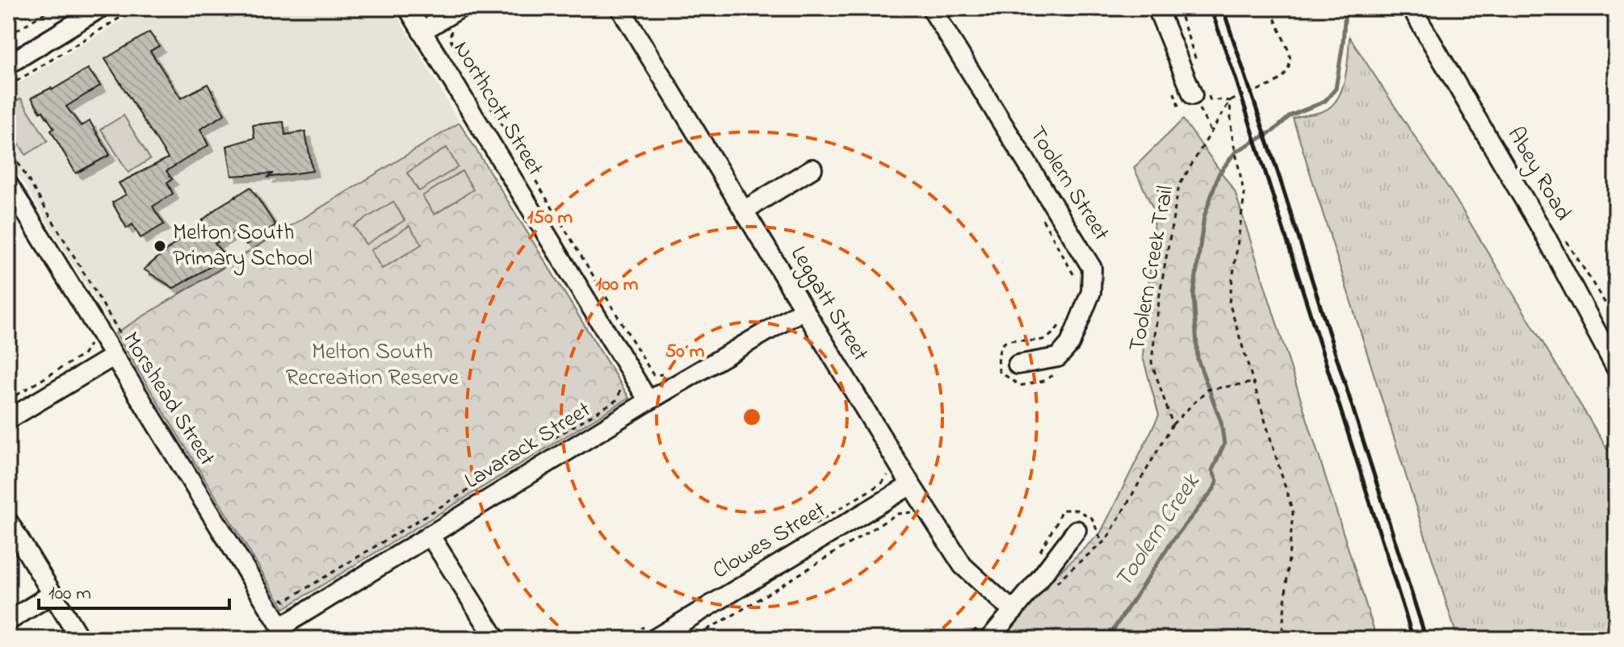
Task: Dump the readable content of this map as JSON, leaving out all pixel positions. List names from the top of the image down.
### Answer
{
  "streets": {
    "street": [
      "Northcott Street",
      "Abey Road",
      "Toolern Street",
      "Leggatt Street",
      "Morshead Street",
      "Lavarack Street",
      "Clowes Street"
    ],
    "path": ["Toolern Creek Trail"]
  },
  "crossings": [
    ["Northcott Street", "Lavarack Street"],
    ["Leggatt Street", "Lavarack Street"],
    ["Leggatt Street", "Clowes Street"],
    ["Morshead Street", "Lavarack Street"]
  ],
  "water": ["Toolern Creek"],
  "parks": ["Melton South Recreation Reserve"],
  "places": ["Melton South Primary School"],
  "scale_bar": "100 m",
  "rings": ["150 m", "100 m", "50 m"]
}
